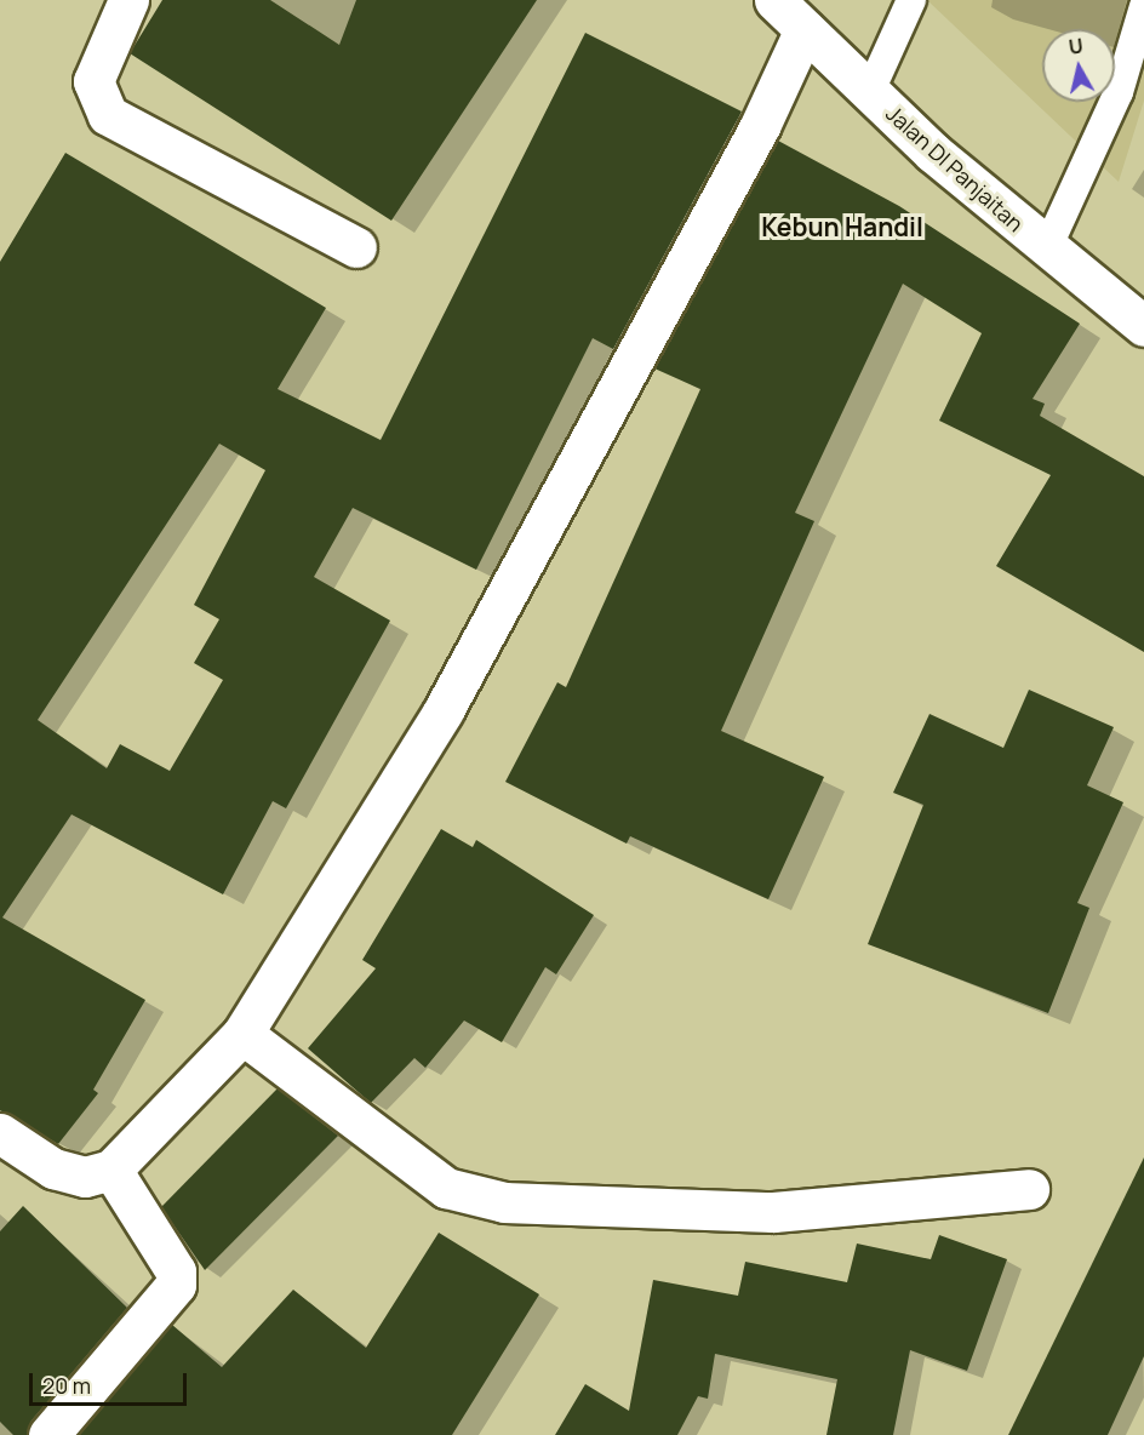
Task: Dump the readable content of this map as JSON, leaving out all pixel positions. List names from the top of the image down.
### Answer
{
  "streets": {
    "street": ["Jalan DI Panjaitan"]
  },
  "districts": ["Kebun Handil"],
  "scale_bar": "20 m",
  "north": "top"
}
